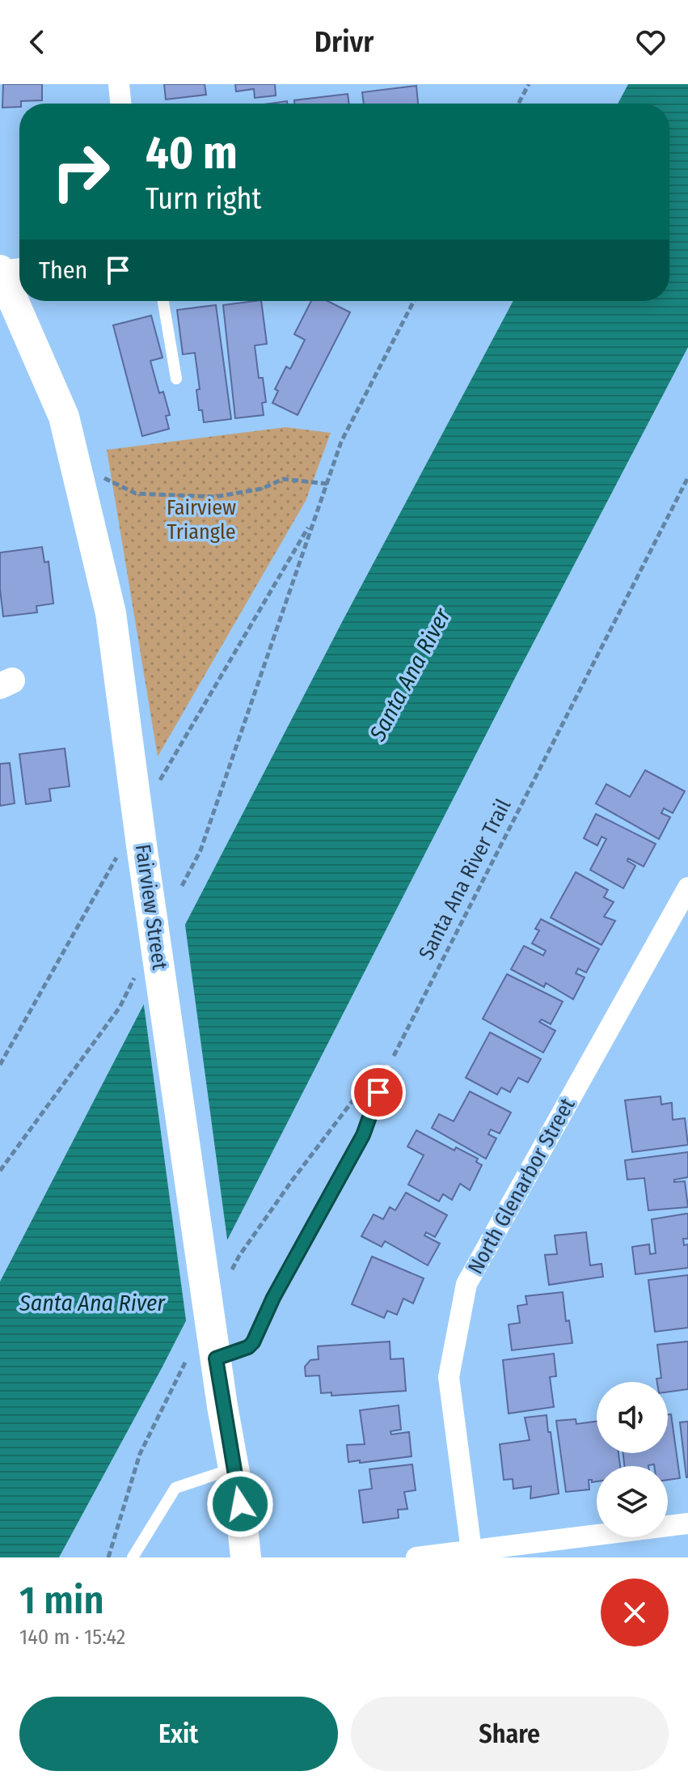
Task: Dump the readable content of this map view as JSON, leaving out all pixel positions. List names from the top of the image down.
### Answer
{
  "streets": {
    "main road": ["Fairview Street"],
    "street": ["North Glenarbor Street"],
    "path": ["Santa Ana River Trail"]
  },
  "water": ["Santa Ana River"],
  "parks": ["Fairview Triangle"],
  "page": {
    "header": "Drivr",
    "turn": ["40 m", "Turn right"],
    "then": "Then",
    "heading": ["1 min", "140 m · 15:42"],
    "buttons": ["Exit", "Share"]
  }
}
